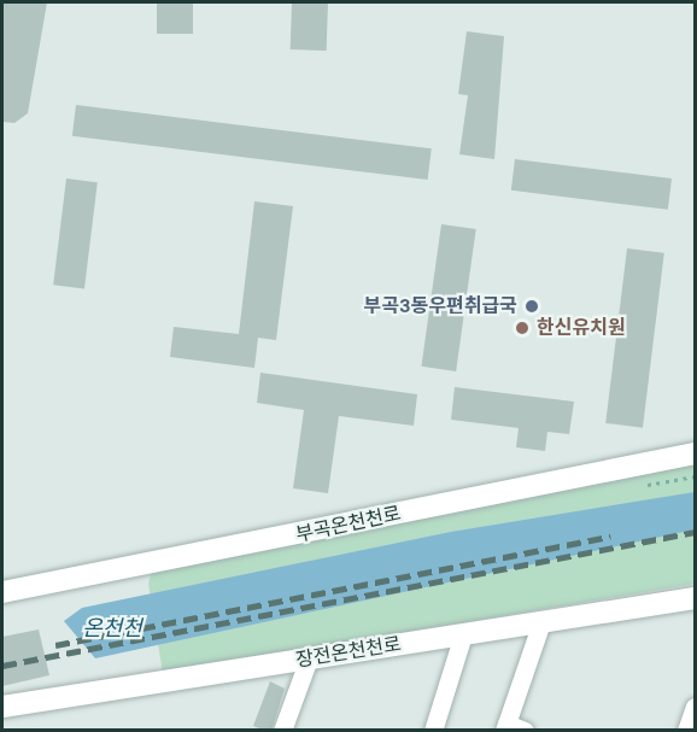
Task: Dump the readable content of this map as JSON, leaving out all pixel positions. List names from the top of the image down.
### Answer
{
  "streets": {
    "main road": ["부곡온천천로", "장전온천천로"]
  },
  "water": ["온천천"],
  "places": ["부곡3동우편취급국", "한신유치원"]
}
